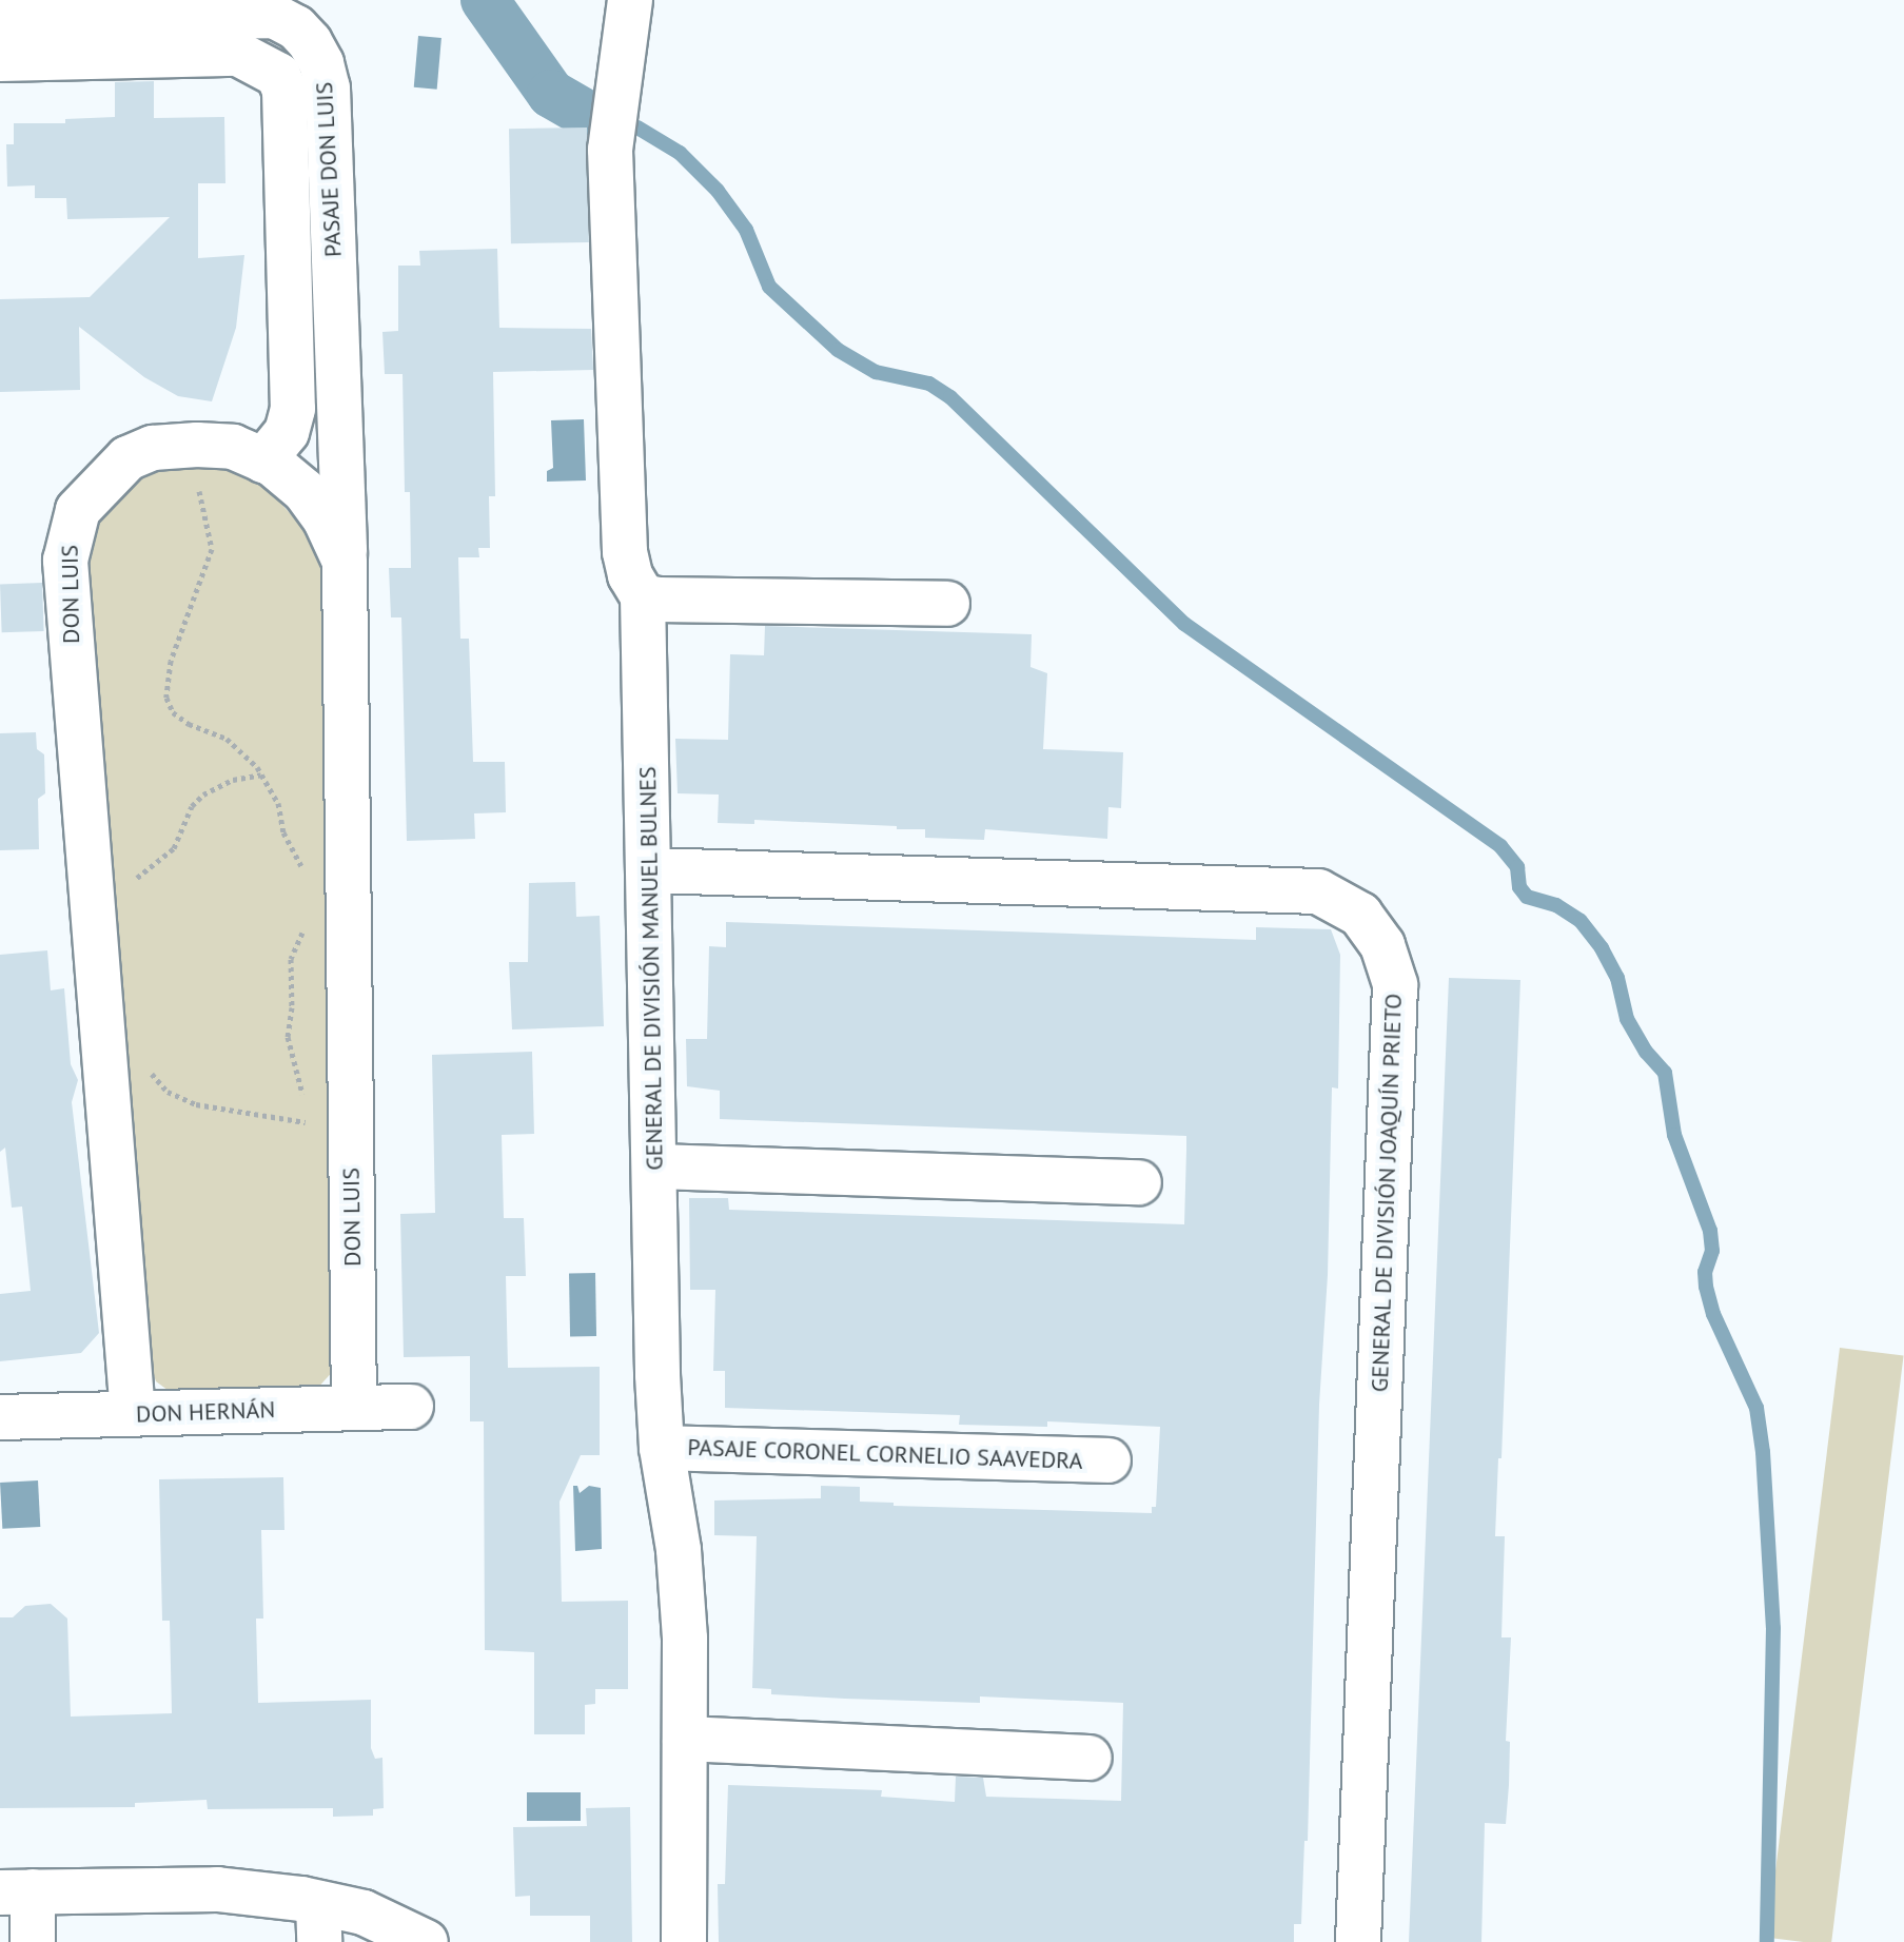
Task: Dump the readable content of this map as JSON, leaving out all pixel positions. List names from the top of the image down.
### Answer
{
  "streets": {
    "street": [
      "PASAJE DON LUIS",
      "DON LUIS",
      "GENERAL DE DIVISIÓN MANUEL BULNES",
      "GENERAL DE DIVISIÓN JOAQUÍN PRIETO",
      "DON HERNÁN",
      "PASAJE CORONEL CORNELIO SAAVEDRA"
    ]
  },
  "crossings": [
    ["PASAJE DON LUIS", "DON LUIS"],
    ["DON LUIS", "DON HERNÁN"],
    ["GENERAL DE DIVISIÓN MANUEL BULNES", "GENERAL DE DIVISIÓN JOAQUÍN PRIETO"],
    ["GENERAL DE DIVISIÓN MANUEL BULNES", "PASAJE CORONEL CORNELIO SAAVEDRA"]
  ]
}
